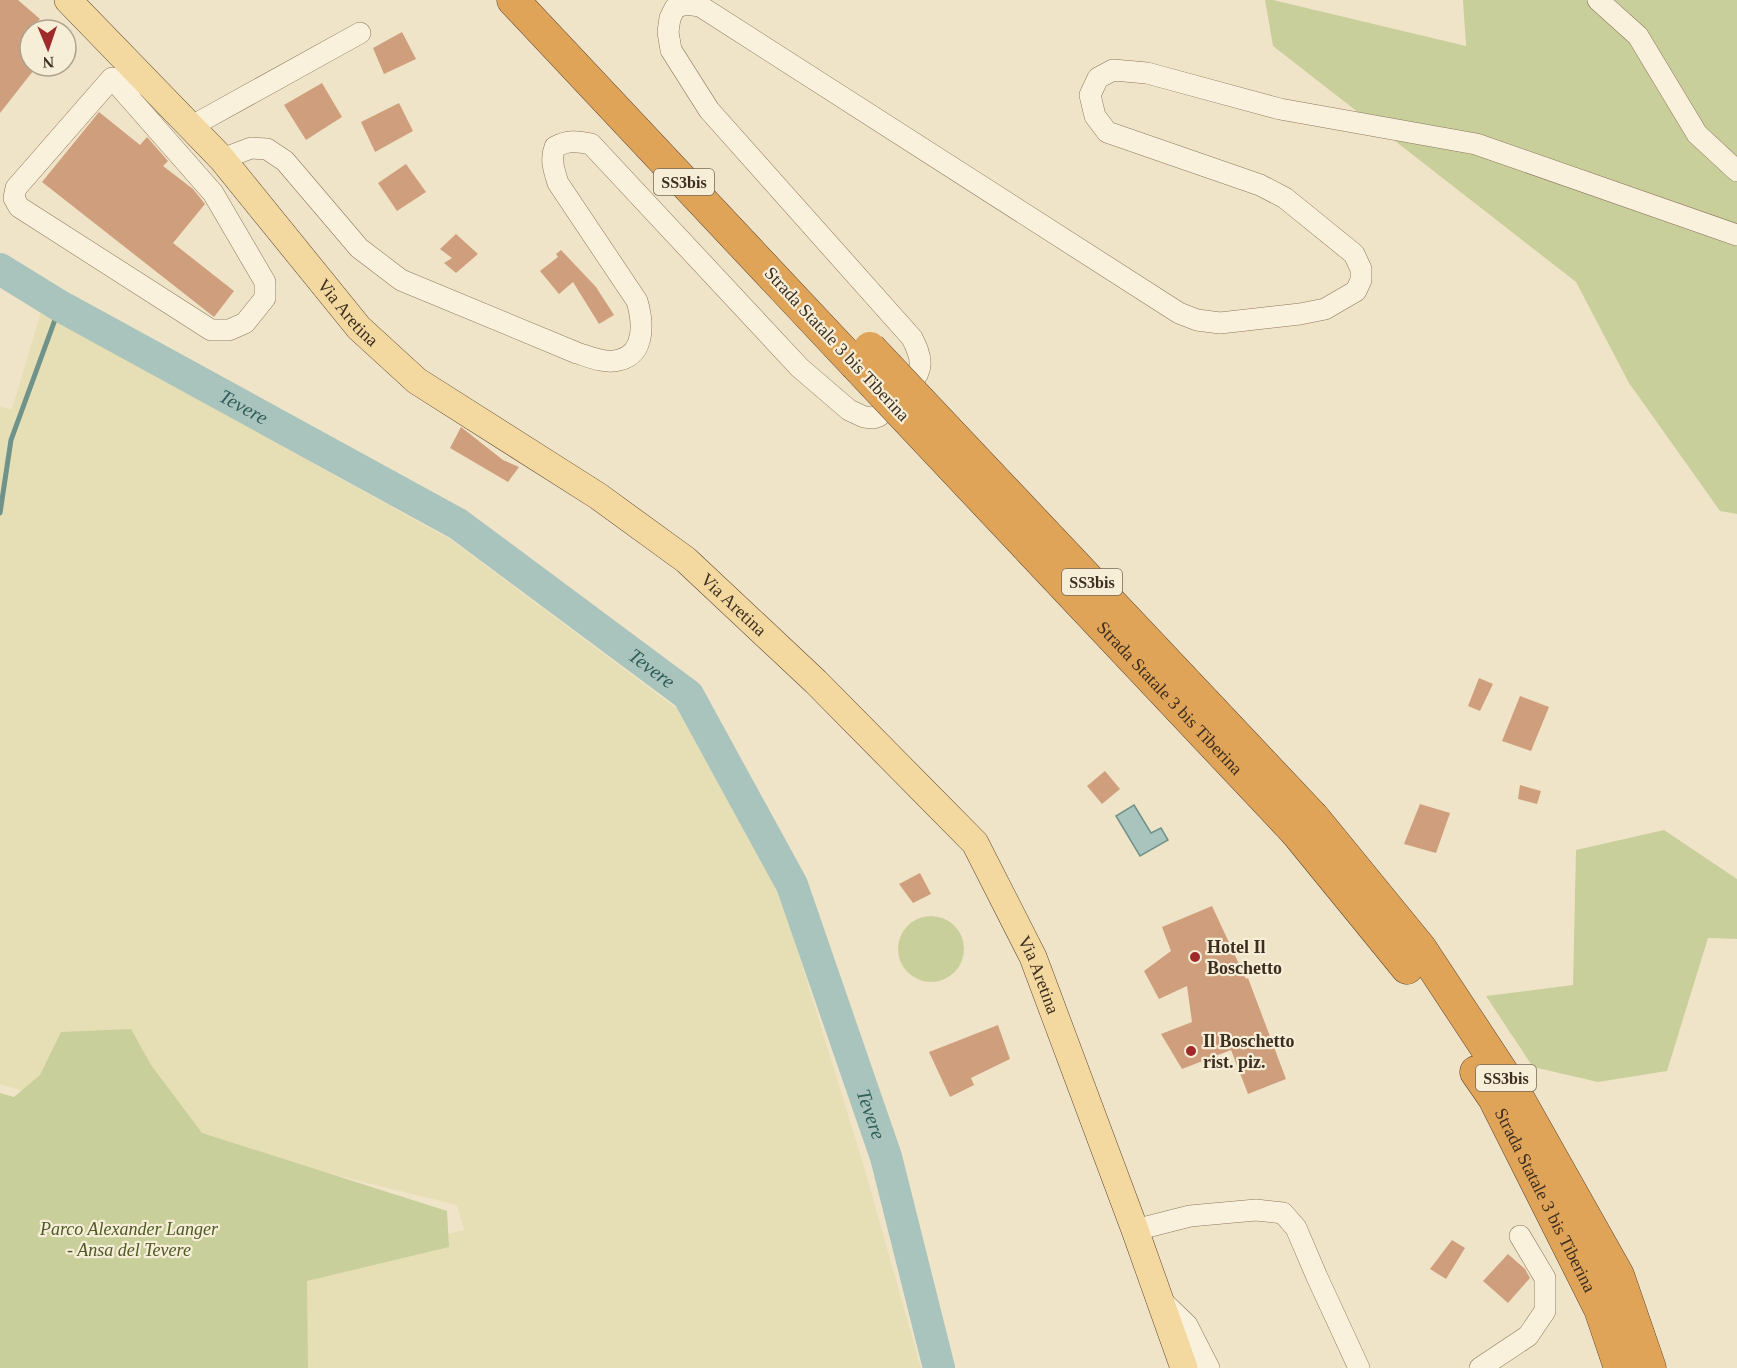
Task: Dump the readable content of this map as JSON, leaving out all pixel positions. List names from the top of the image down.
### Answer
{
  "streets": {
    "highway": ["SS3bis", "Strada Statale 3 bis Tiberina"],
    "main road": ["Via Aretina"]
  },
  "water": ["Tevere"],
  "parks": ["Parco Alexander Langer - Ansa del Tevere"],
  "places": ["Hotel Il Boschetto", "Il Boschetto rist. piz."],
  "north": "bottom"
}
